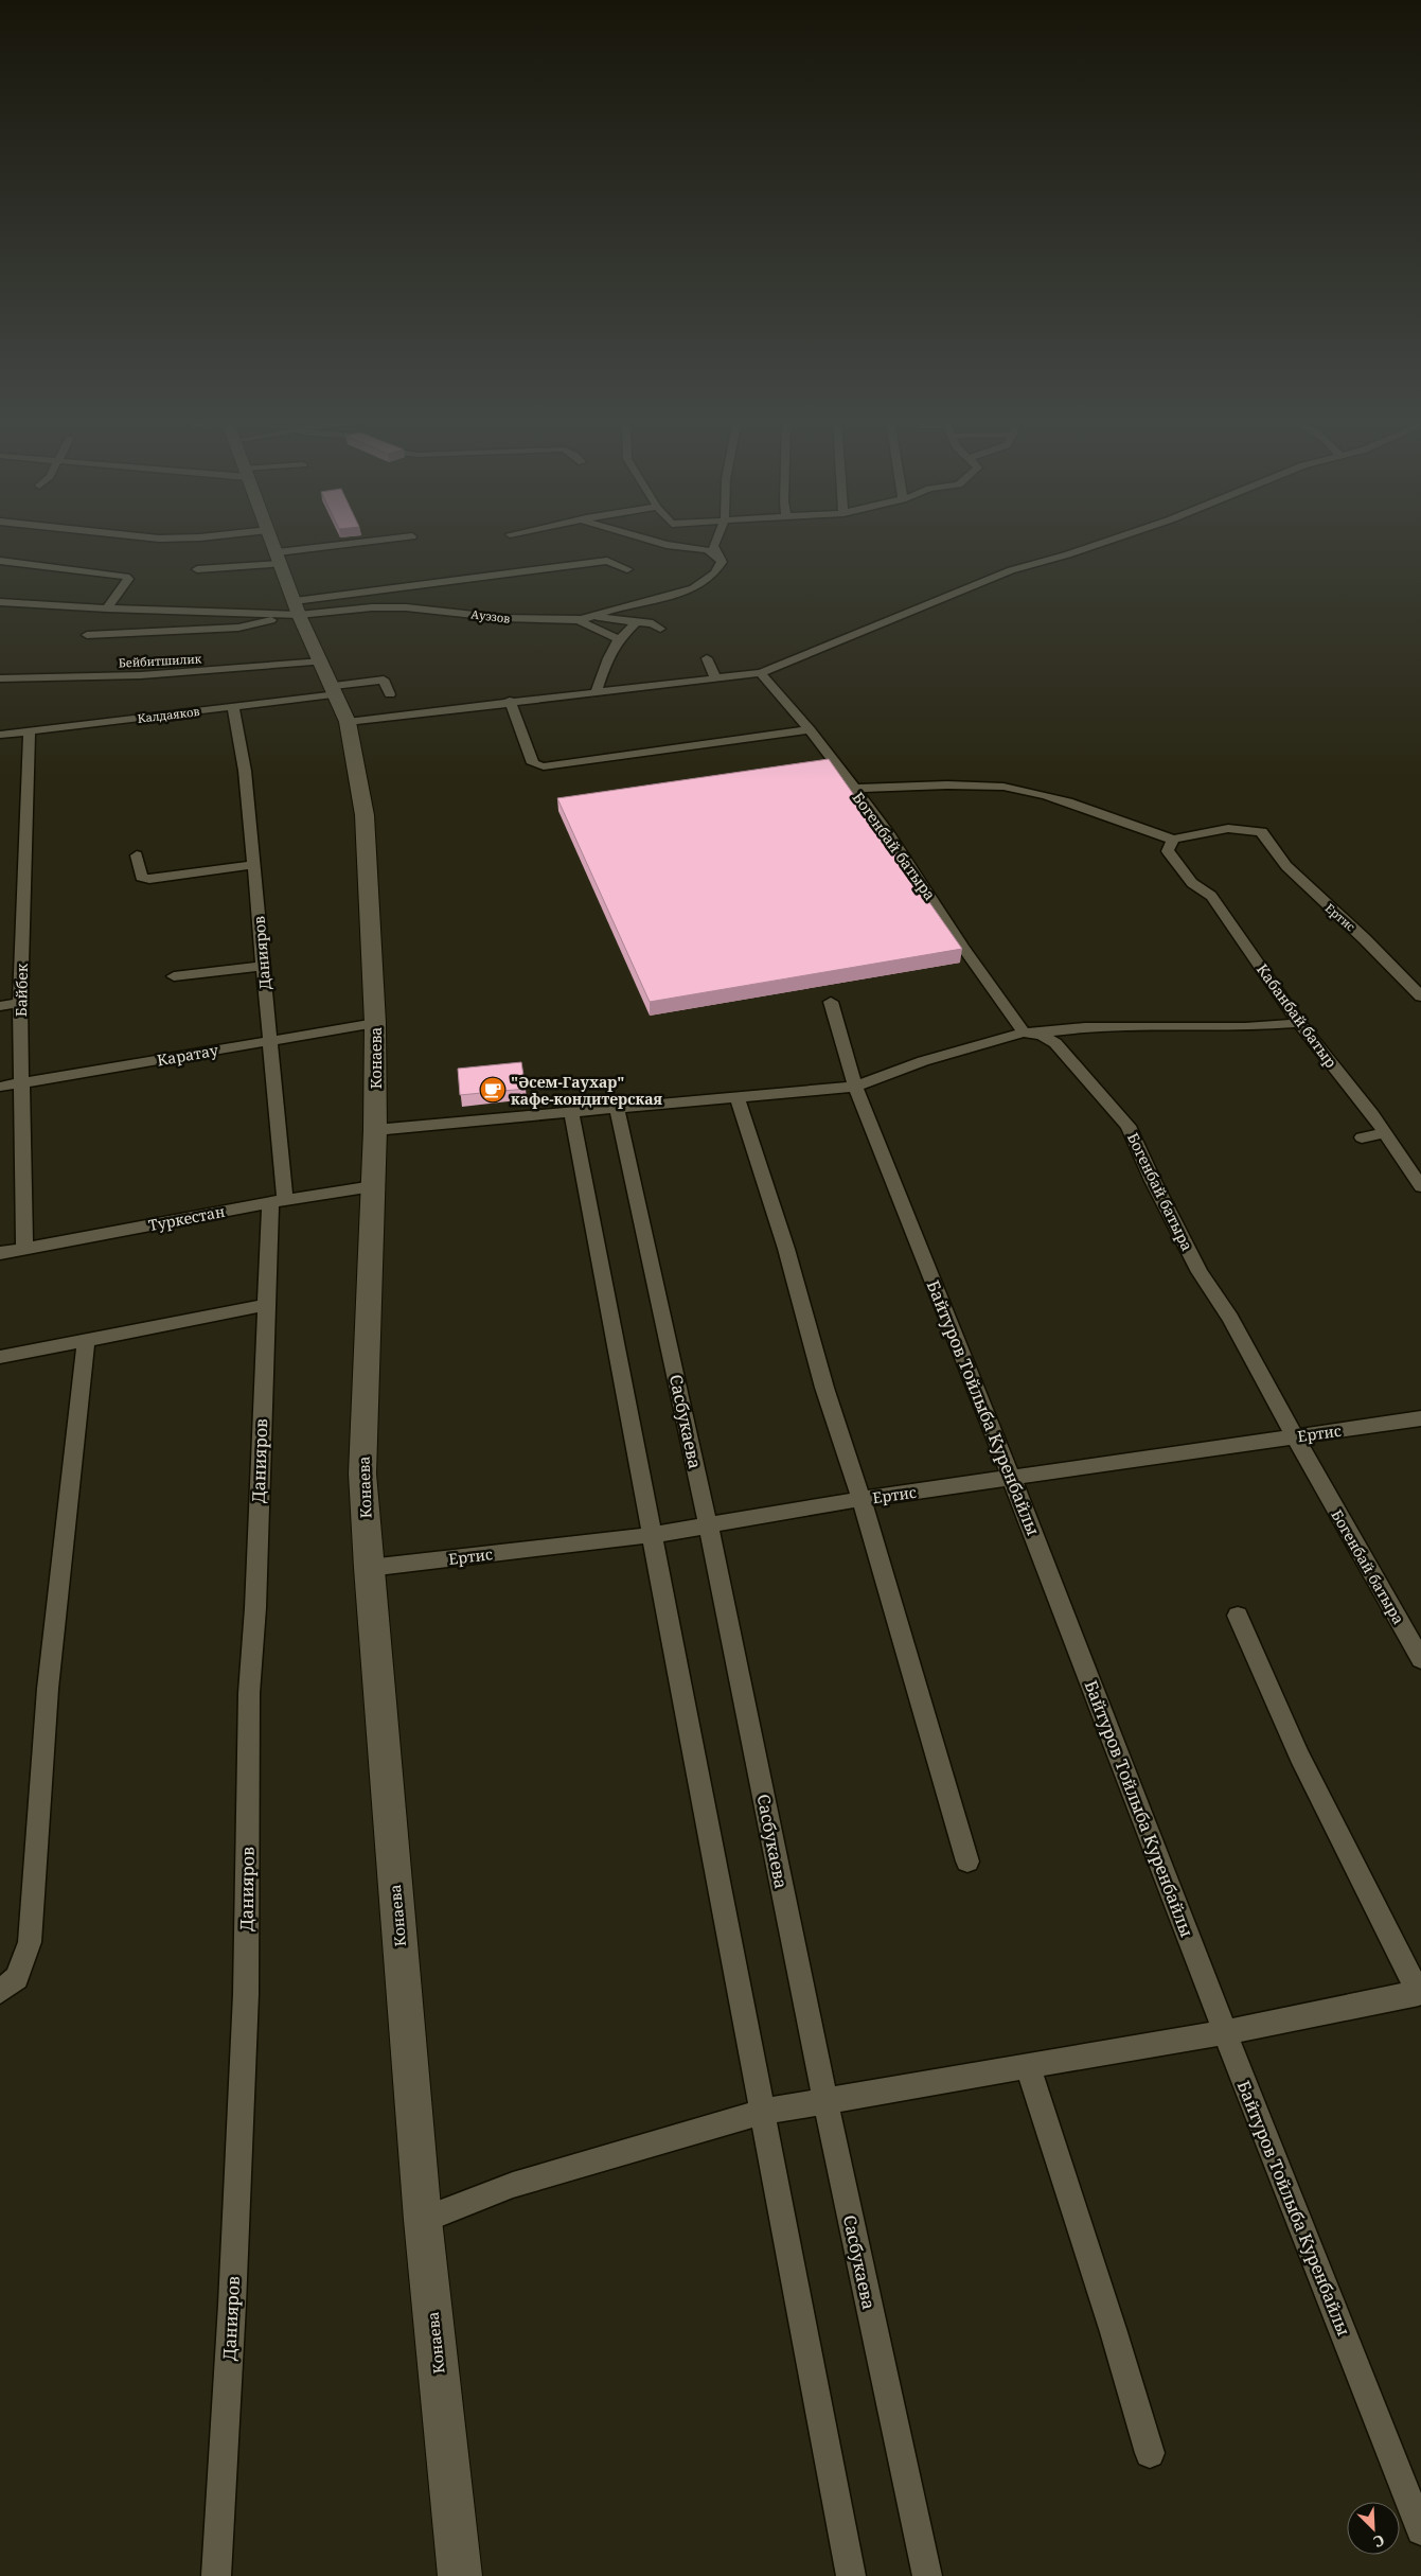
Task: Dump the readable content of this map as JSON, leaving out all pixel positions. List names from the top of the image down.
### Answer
{
  "streets": {
    "main road": ["Конаева"],
    "street": [
      "Ауэзов",
      "Бейбитшилик",
      "Калдаяков",
      "Богенбай батыра",
      "Ертис",
      "Данияров",
      "Байбек",
      "Кабанбай батыр",
      "Каратау",
      "Туркестан",
      "Байтуров Тойлыба Куренбайлы",
      "Сасбукаева"
    ]
  },
  "crossings": [
    ["Ауэзов", "Конаева"],
    ["Бейбитшилик", "Калдаяков"],
    ["Бейбитшилик", "Конаева"],
    ["Калдаяков", "Данияров"],
    ["Калдаяков", "Байбек"],
    ["Калдаяков", "Конаева"],
    ["Богенбай батыра", "Ертис"],
    ["Ертис", "Кабанбай батыр"],
    ["Ертис", "Конаева"],
    ["Ертис", "Байтуров Тойлыба Куренбайлы"],
    ["Ертис", "Сасбукаева"],
    ["Данияров", "Каратау"],
    ["Данияров", "Туркестан"],
    ["Байбек", "Каратау"],
    ["Байбек", "Туркестан"],
    ["Каратау", "Конаева"],
    ["Конаева", "Туркестан"]
  ],
  "places": {
    "cafe": ["\"Әсем-Гаухар\" кафе-кондитерская"]
  },
  "north": "bottom right"
}
